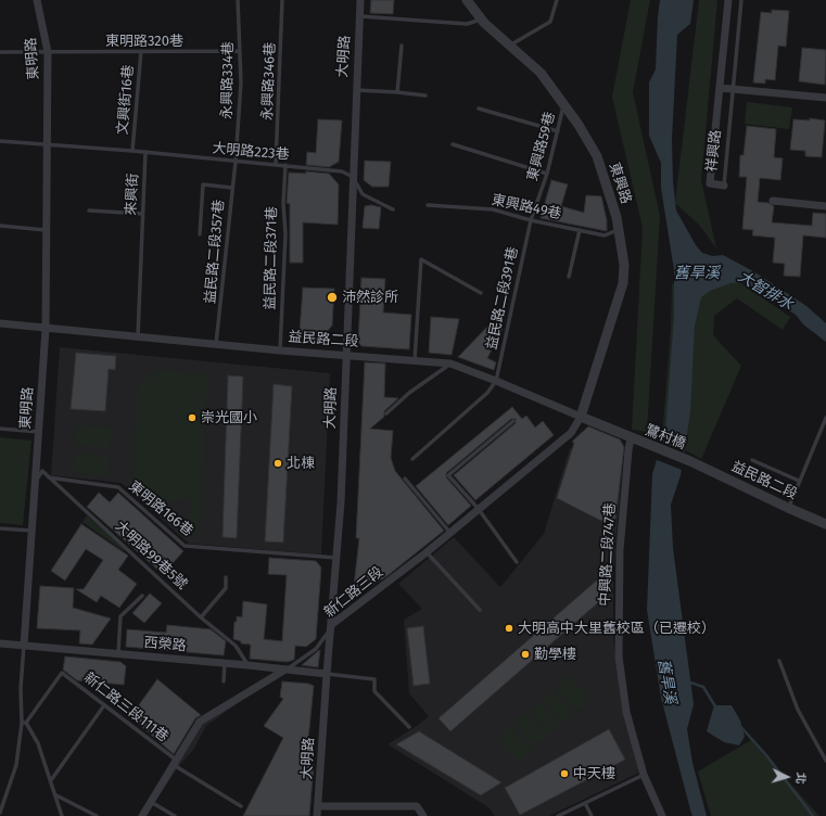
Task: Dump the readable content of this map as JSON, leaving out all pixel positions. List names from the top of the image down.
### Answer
{
  "streets": {
    "street": [
      "大明路",
      "東明路",
      "祥興路",
      "東興路",
      "益民路二段",
      "鷺村橋",
      "中興路二段747巷",
      "新仁路三段",
      "西榮路"
    ],
    "lane": [
      "東明路320巷",
      "永興路334巷",
      "永興路346巷",
      "文興街16巷",
      "東興路59巷",
      "大明路223巷",
      "來興街",
      "東興路49巷",
      "益民路二段357巷",
      "益民路二段371巷",
      "益民路二段391巷",
      "東明路166巷",
      "大明路99巷5號",
      "新仁路三段111巷"
    ]
  },
  "crossings": [
    ["東明路320巷", "東明路"],
    ["東明路320巷", "永興路334巷"],
    ["東明路320巷", "文興街16巷"],
    ["大明路", "大明路223巷"],
    ["大明路", "益民路二段"],
    ["大明路", "東明路166巷"],
    ["大明路", "新仁路三段"],
    ["大明路", "西榮路"],
    ["東明路", "益民路二段"],
    ["東明路", "西榮路"],
    ["東明路", "新仁路三段111巷"],
    ["永興路334巷", "大明路223巷"],
    ["永興路334巷", "益民路二段357巷"],
    ["永興路346巷", "大明路223巷"],
    ["東興路59巷", "東興路"],
    ["東興路59巷", "東興路49巷"],
    ["東興路59巷", "益民路二段391巷"],
    ["大明路223巷", "來興街"],
    ["大明路223巷", "益民路二段357巷"],
    ["大明路223巷", "益民路二段371巷"],
    ["東興路", "東興路49巷"],
    ["東興路", "益民路二段"],
    ["東興路", "新仁路三段"],
    ["來興街", "益民路二段"],
    ["東興路49巷", "益民路二段391巷"],
    ["益民路二段357巷", "益民路二段"],
    ["益民路二段371巷", "益民路二段"],
    ["益民路二段391巷", "益民路二段"],
    ["益民路二段", "鷺村橋"],
    ["益民路二段", "中興路二段747巷"],
    ["益民路二段", "新仁路三段"],
    ["鷺村橋", "中興路二段747巷"],
    ["東明路166巷", "大明路99巷5號"],
    ["大明路99巷5號", "西榮路"],
    ["新仁路三段", "西榮路"],
    ["新仁路三段", "新仁路三段111巷"]
  ],
  "water": ["舊旱溪", "大智排水"],
  "places": [
    "沛然診所",
    "崇光國小",
    "北棟",
    "大明高中大里舊校區（已遷校）",
    "勤學樓",
    "中天樓"
  ],
  "north": "right"
}
